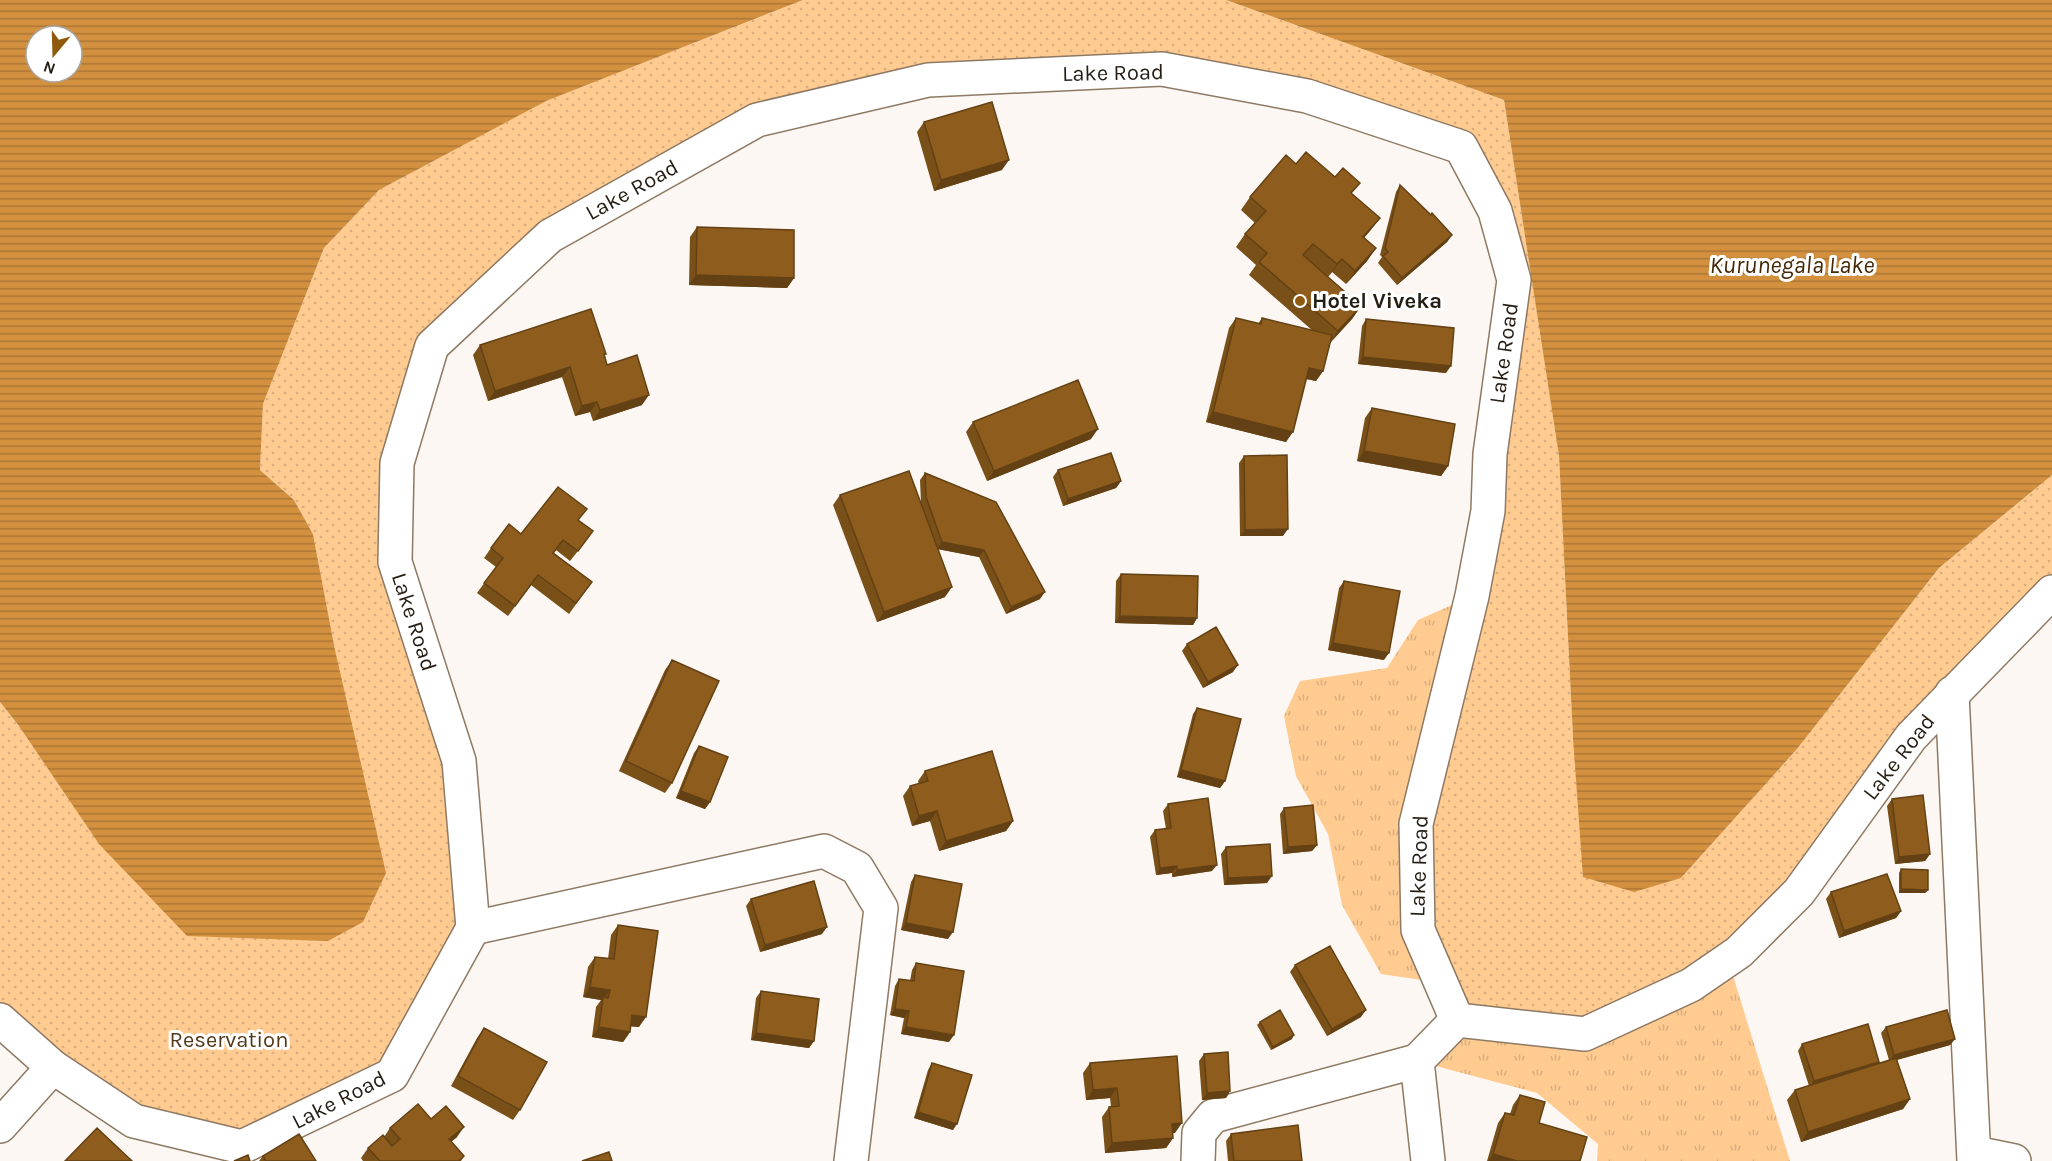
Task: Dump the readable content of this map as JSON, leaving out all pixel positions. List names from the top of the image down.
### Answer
{
  "streets": {
    "main road": ["Lake Road"]
  },
  "water": ["Kurunegala Lake"],
  "parks": ["Reservation"],
  "places": ["Hotel Viveka"],
  "north": "bottom"
}
